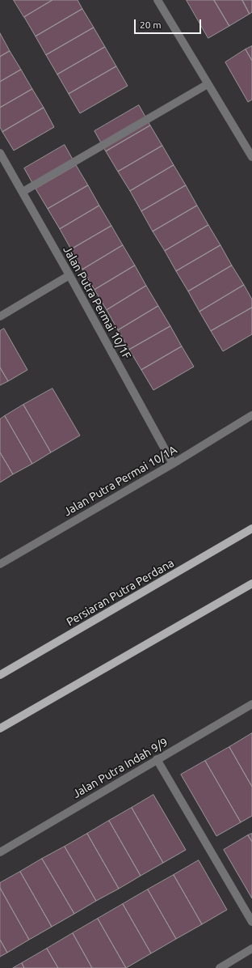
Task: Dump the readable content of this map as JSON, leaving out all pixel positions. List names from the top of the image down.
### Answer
{
  "streets": {
    "main road": ["Persiaran Putra Perdana"],
    "street": ["Jalan Putra Permai 10/1F", "Jalan Putra Permai 10/1A", "Jalan Putra Indah 9/9"]
  },
  "crossings": [
    ["Jalan Putra Permai 10/1F", "Jalan Putra Permai 10/1A"]
  ],
  "scale_bar": "20 m"
}
